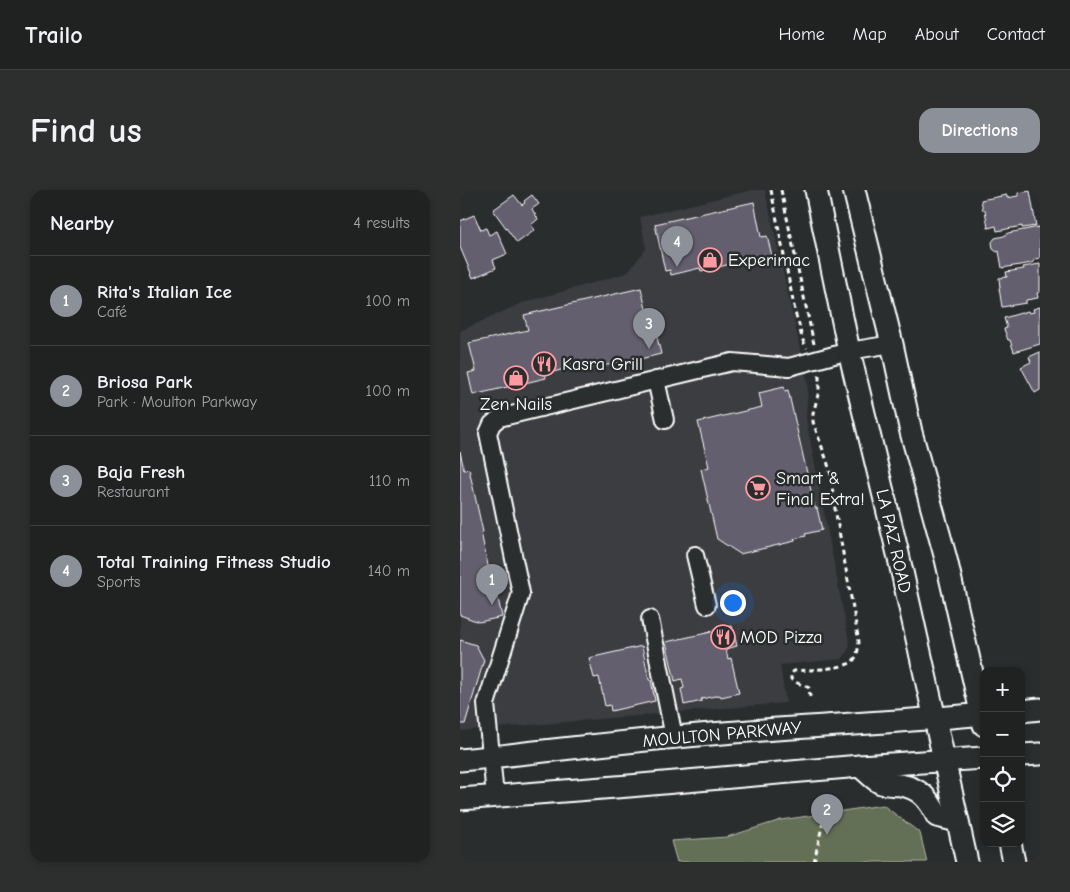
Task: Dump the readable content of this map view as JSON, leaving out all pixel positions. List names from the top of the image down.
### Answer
{
  "streets": {
    "main road": ["LA PAZ ROAD", "MOULTON PARKWAY"]
  },
  "crossings": [
    ["LA PAZ ROAD", "MOULTON PARKWAY"]
  ],
  "places": {
    "shop": ["Experimac", "Zen Nails"],
    "restaurant": ["Kasra Grill", "MOD Pizza"],
    "supermarket": ["Smart & Final Extra!"]
  },
  "page": {
    "header": "Trailo",
    "nav": [
      "Home",
      "Map",
      "About",
      "Contact"
    ],
    "buttons": "Directions",
    "title": "Find us",
    "heading": ["Nearby", "4 results"],
    "pins": [
      "4",
      "3",
      "1",
      "2"
    ],
    "list": [
      {
        "mark": "1",
        "name": "Rita's Italian Ice",
        "note": "Café",
        "value": "100 m"
      },
      {
        "mark": "2",
        "name": "Briosa Park",
        "note": "Park · Moulton Parkway",
        "value": "100 m"
      },
      {
        "mark": "3",
        "name": "Baja Fresh",
        "note": "Restaurant",
        "value": "110 m"
      },
      {
        "mark": "4",
        "name": "Total Training Fitness Studio",
        "note": "Sports",
        "value": "140 m"
      }
    ],
    "map_buttons": ["+", "−"]
  }
}
